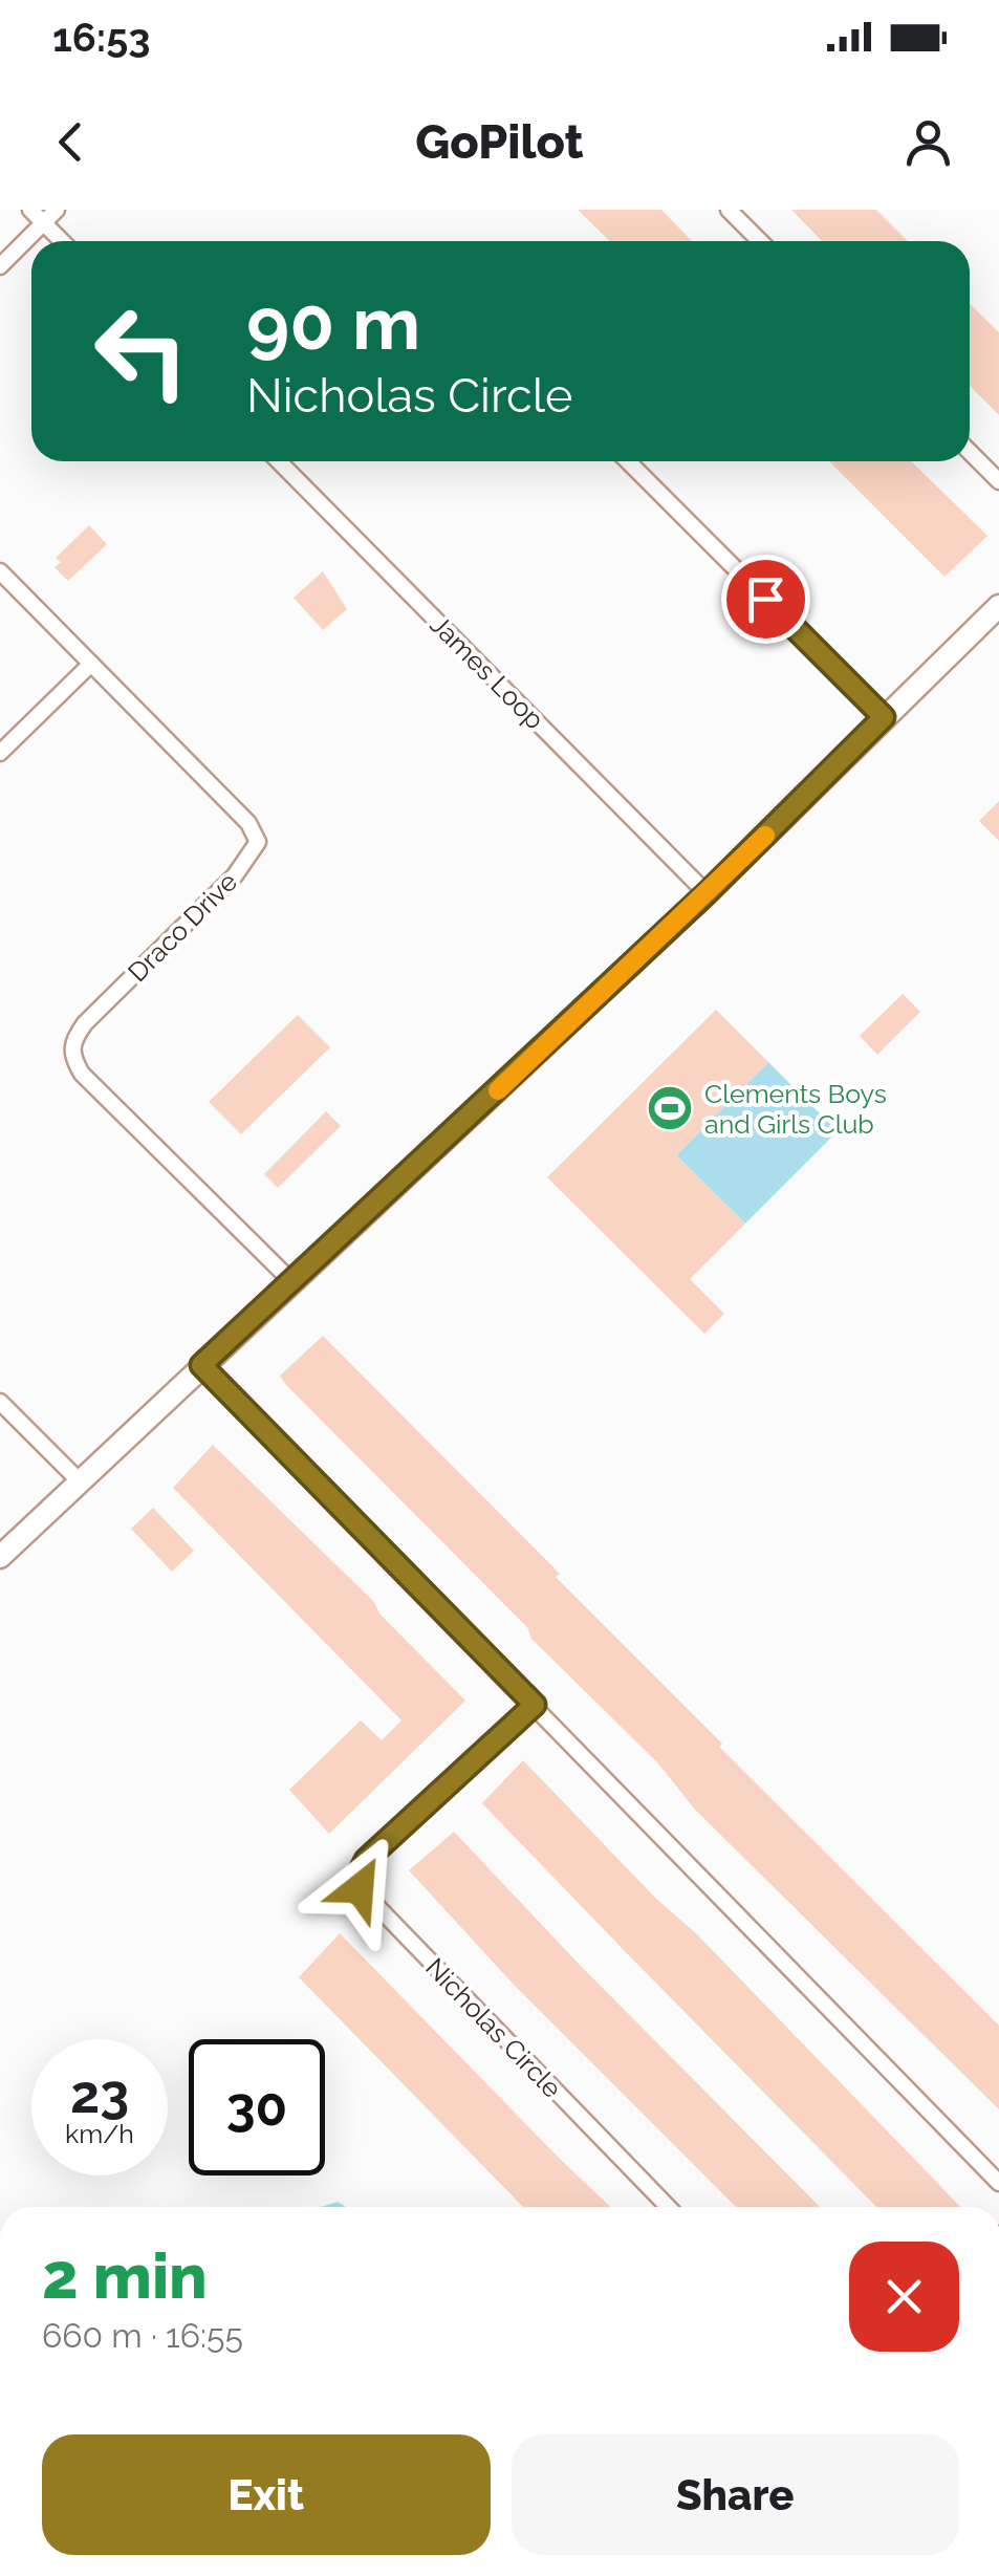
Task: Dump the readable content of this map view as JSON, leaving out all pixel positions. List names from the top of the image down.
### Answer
{
  "streets": {
    "street": ["James Loop", "Draco Drive", "Nicholas Circle"]
  },
  "places": {
    "sports": ["Clements Boys and Girls Club"]
  },
  "page": {
    "status": "16:53",
    "header": "GoPilot",
    "turn": ["90 m", "Nicholas Circle"],
    "speed": "23 km/h",
    "limit": "30",
    "heading": ["2 min", "660 m · 16:55"],
    "buttons": ["Exit", "Share"]
  }
}
